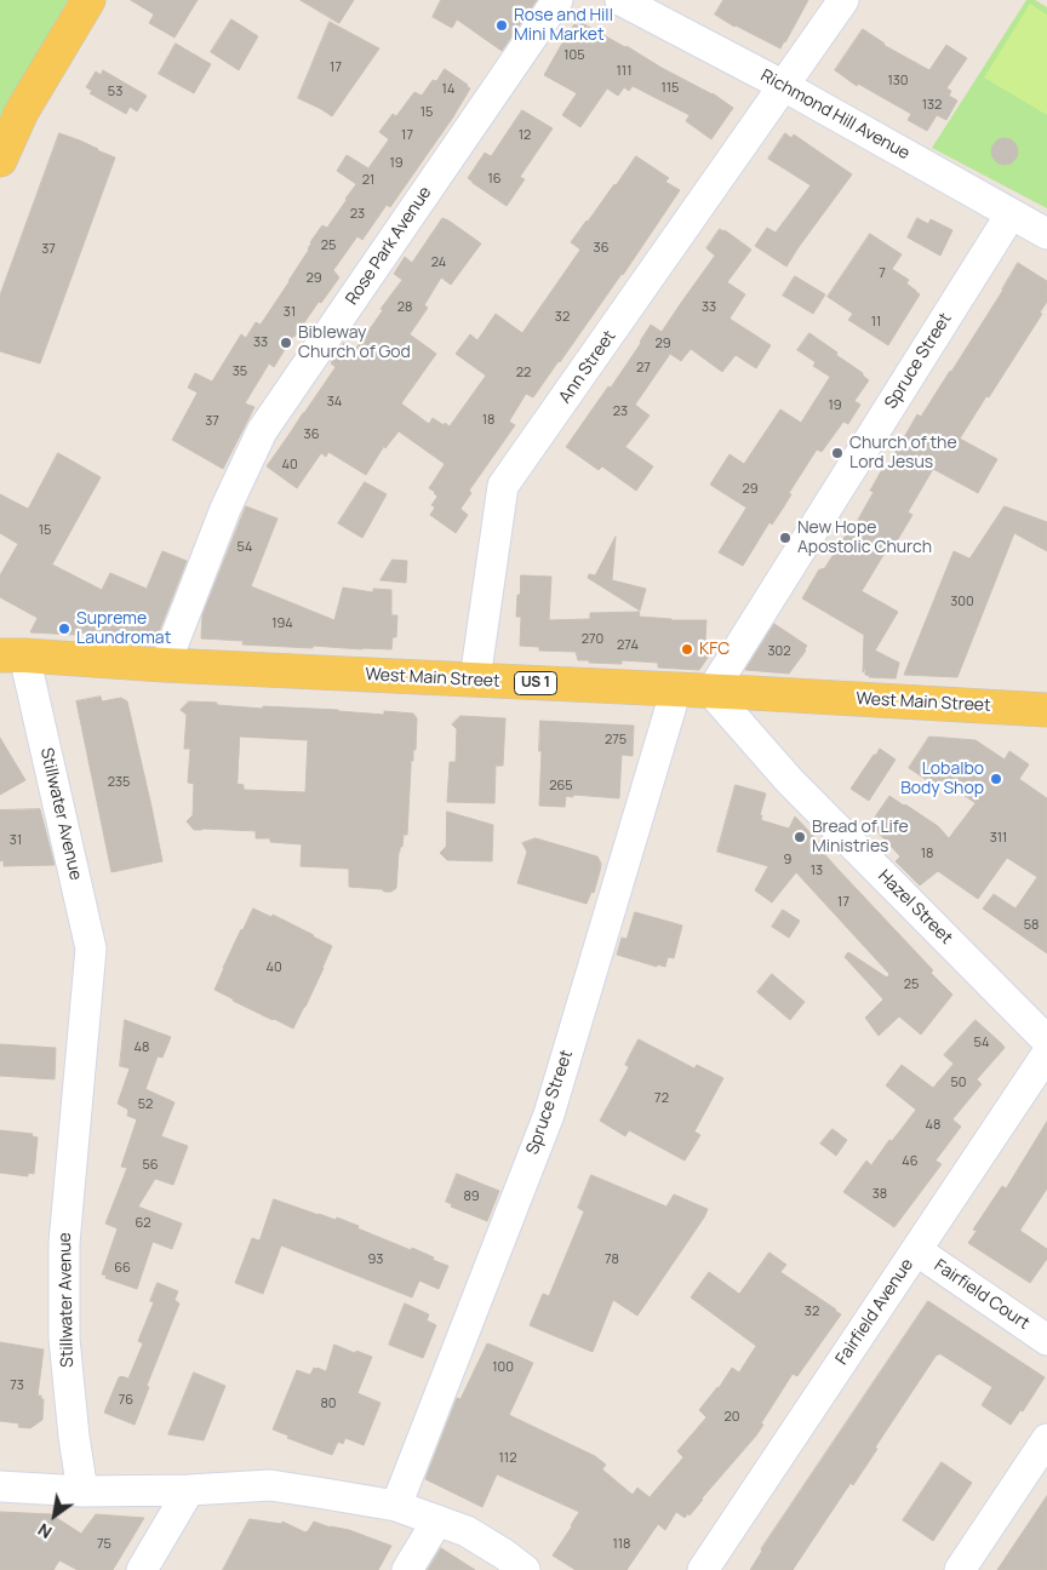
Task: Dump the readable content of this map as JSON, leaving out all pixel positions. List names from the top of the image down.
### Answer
{
  "streets": {
    "main road": ["West Main Street", "US 1"],
    "street": [
      "Richmond Hill Avenue",
      "Rose Park Avenue",
      "Spruce Street",
      "Ann Street",
      "Stillwater Avenue",
      "Hazel Street",
      "Fairfield Court",
      "Fairfield Avenue"
    ]
  },
  "crossings": [
    ["Richmond Hill Avenue", "Spruce Street"],
    ["Richmond Hill Avenue", "Ann Street"],
    ["Rose Park Avenue", "West Main Street"],
    ["Spruce Street", "West Main Street"],
    ["Spruce Street", "Hazel Street"],
    ["Ann Street", "West Main Street"],
    ["West Main Street", "Stillwater Avenue"],
    ["West Main Street", "Hazel Street"],
    ["Fairfield Court", "Fairfield Avenue"]
  ],
  "places": [
    "Rose and Hill Mini Market",
    "Bibleway Church of God",
    "Church of the Lord Jesus",
    "New Hope Apostolic Church",
    "Supreme Laundromat",
    "KFC",
    "Lobalbo Body Shop",
    "Bread of Life Ministries"
  ],
  "house_numbers": [
    "105",
    "17",
    "111",
    "130",
    "115",
    "14",
    "53",
    "132",
    "15",
    "17",
    "12",
    "19",
    "16",
    "21",
    "23",
    "25",
    "36",
    "37",
    "24",
    "7",
    "29",
    "28",
    "33",
    "31",
    "32",
    "11",
    "33",
    "29",
    "27",
    "35",
    "22",
    "34",
    "19",
    "23",
    "18",
    "37",
    "36",
    "40",
    "29",
    "15",
    "54",
    "300",
    "194",
    "270",
    "274",
    "302",
    "275",
    "235",
    "265",
    "311",
    "31",
    "18",
    "9",
    "13",
    "17",
    "58",
    "40",
    "25",
    "54",
    "48",
    "50",
    "72",
    "52",
    "48",
    "46",
    "56",
    "38",
    "89",
    "62",
    "93",
    "78",
    "66",
    "32",
    "100",
    "73",
    "76",
    "80",
    "20",
    "112",
    "75",
    "118"
  ],
  "north": "bottom left"
}
